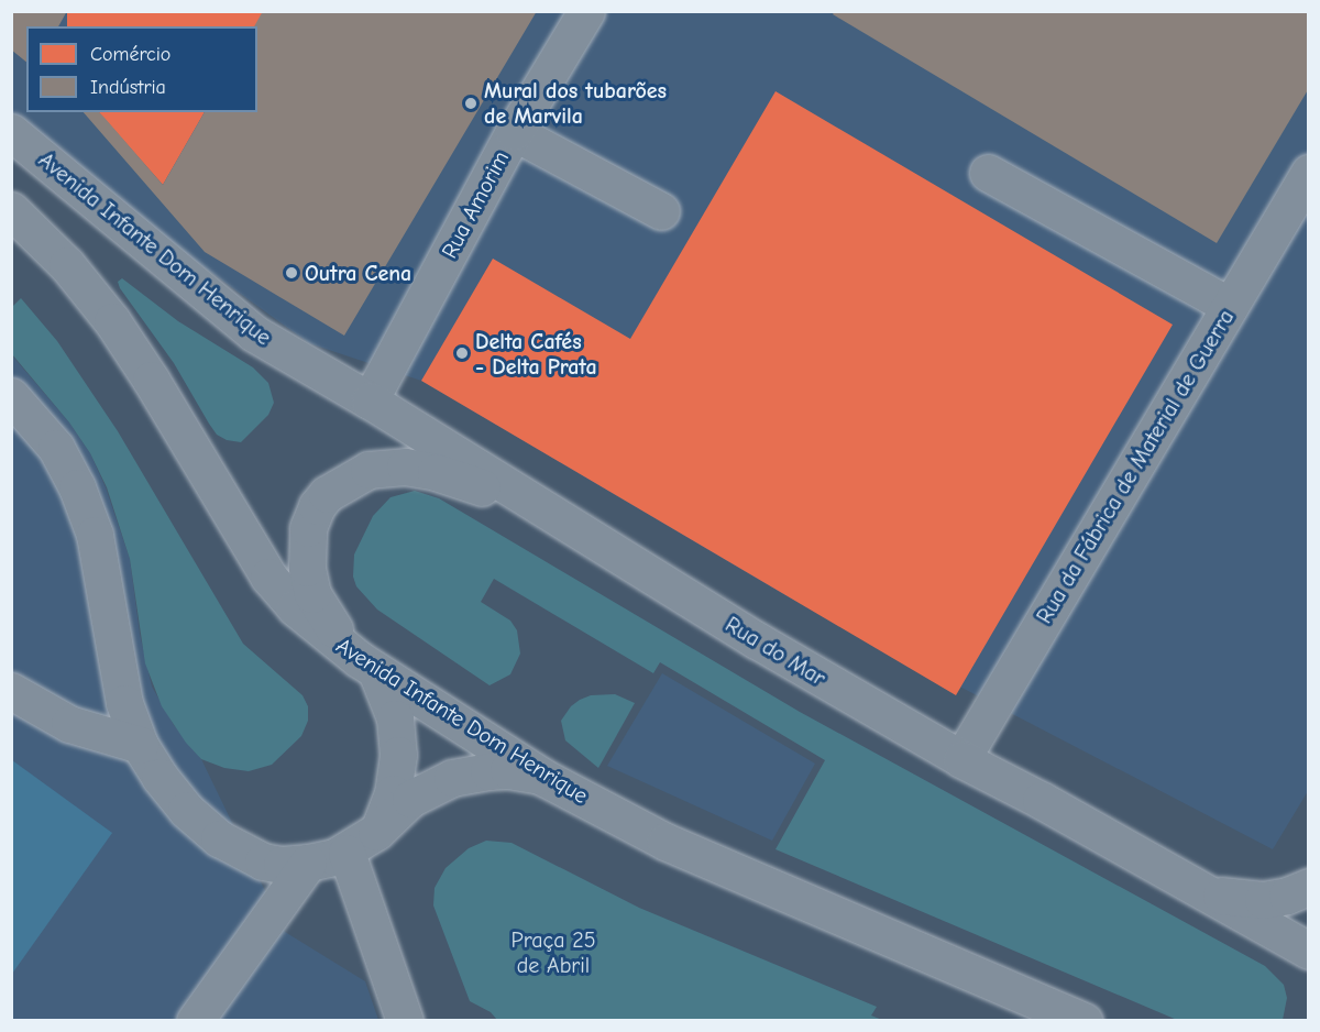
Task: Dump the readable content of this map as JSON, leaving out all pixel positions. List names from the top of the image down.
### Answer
{
  "streets": {
    "main road": [
      "Rua Amorim",
      "Avenida Infante Dom Henrique",
      "Rua da Fábrica de Material de Guerra",
      "Rua do Mar"
    ]
  },
  "crossings": [
    ["Rua Amorim", "Avenida Infante Dom Henrique"],
    ["Rua Amorim", "Rua do Mar"],
    ["Avenida Infante Dom Henrique", "Rua do Mar"],
    ["Rua da Fábrica de Material de Guerra", "Rua do Mar"]
  ],
  "parks": ["Praça 25 de Abril"],
  "places": ["Mural dos tubarões de Marvila", "Outra Cena", "Delta Cafés - Delta Prata"],
  "legend": ["Comércio", "Indústria"]
}
